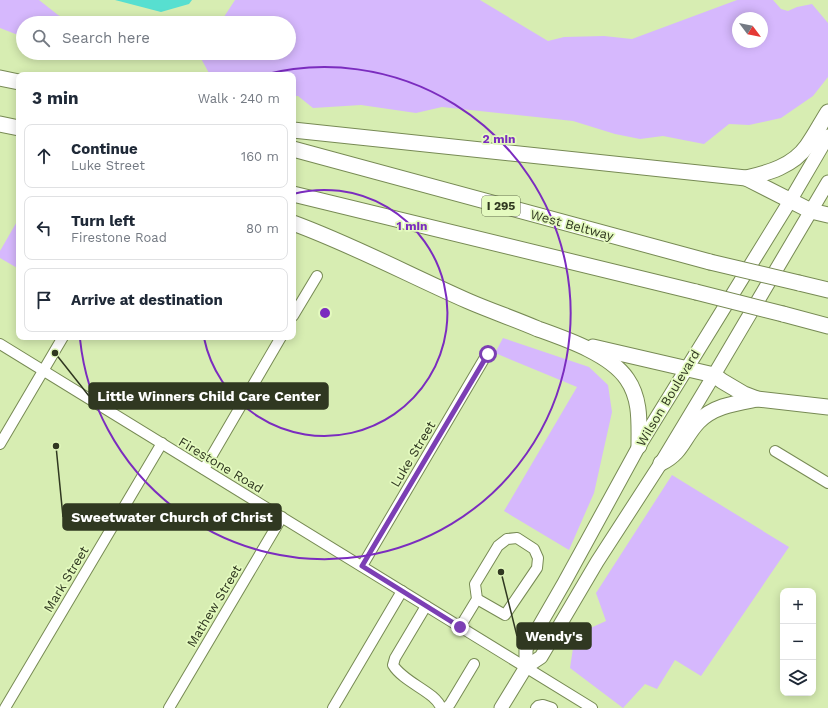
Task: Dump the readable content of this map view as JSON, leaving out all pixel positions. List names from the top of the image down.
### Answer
{
  "streets": {
    "highway": ["I 295", "West Beltway"],
    "main road": ["Wilson Boulevard"],
    "street": [
      "Luke Street",
      "Firestone Road",
      "Mark Street",
      "Mathew Street"
    ]
  },
  "crossings": [
    ["Wilson Boulevard", "Firestone Road"],
    ["Luke Street", "Firestone Road"],
    ["Firestone Road", "Mark Street"],
    ["Firestone Road", "Mathew Street"]
  ],
  "places": ["Little Winners Child Care Center", "Sweetwater Church of Christ", "Wendy's"],
  "north": "bottom right",
  "page": {
    "search": "Search here",
    "heading": ["3 min", "Walk · 240 m"],
    "list": [
      ["Continue", "Luke Street", "160 m"],
      ["Turn left", "Firestone Road", "80 m"],
      "Arrive at destination"
    ],
    "map_buttons": ["+", "−"]
  },
  "rings": ["2 min", "1 min"]
}
